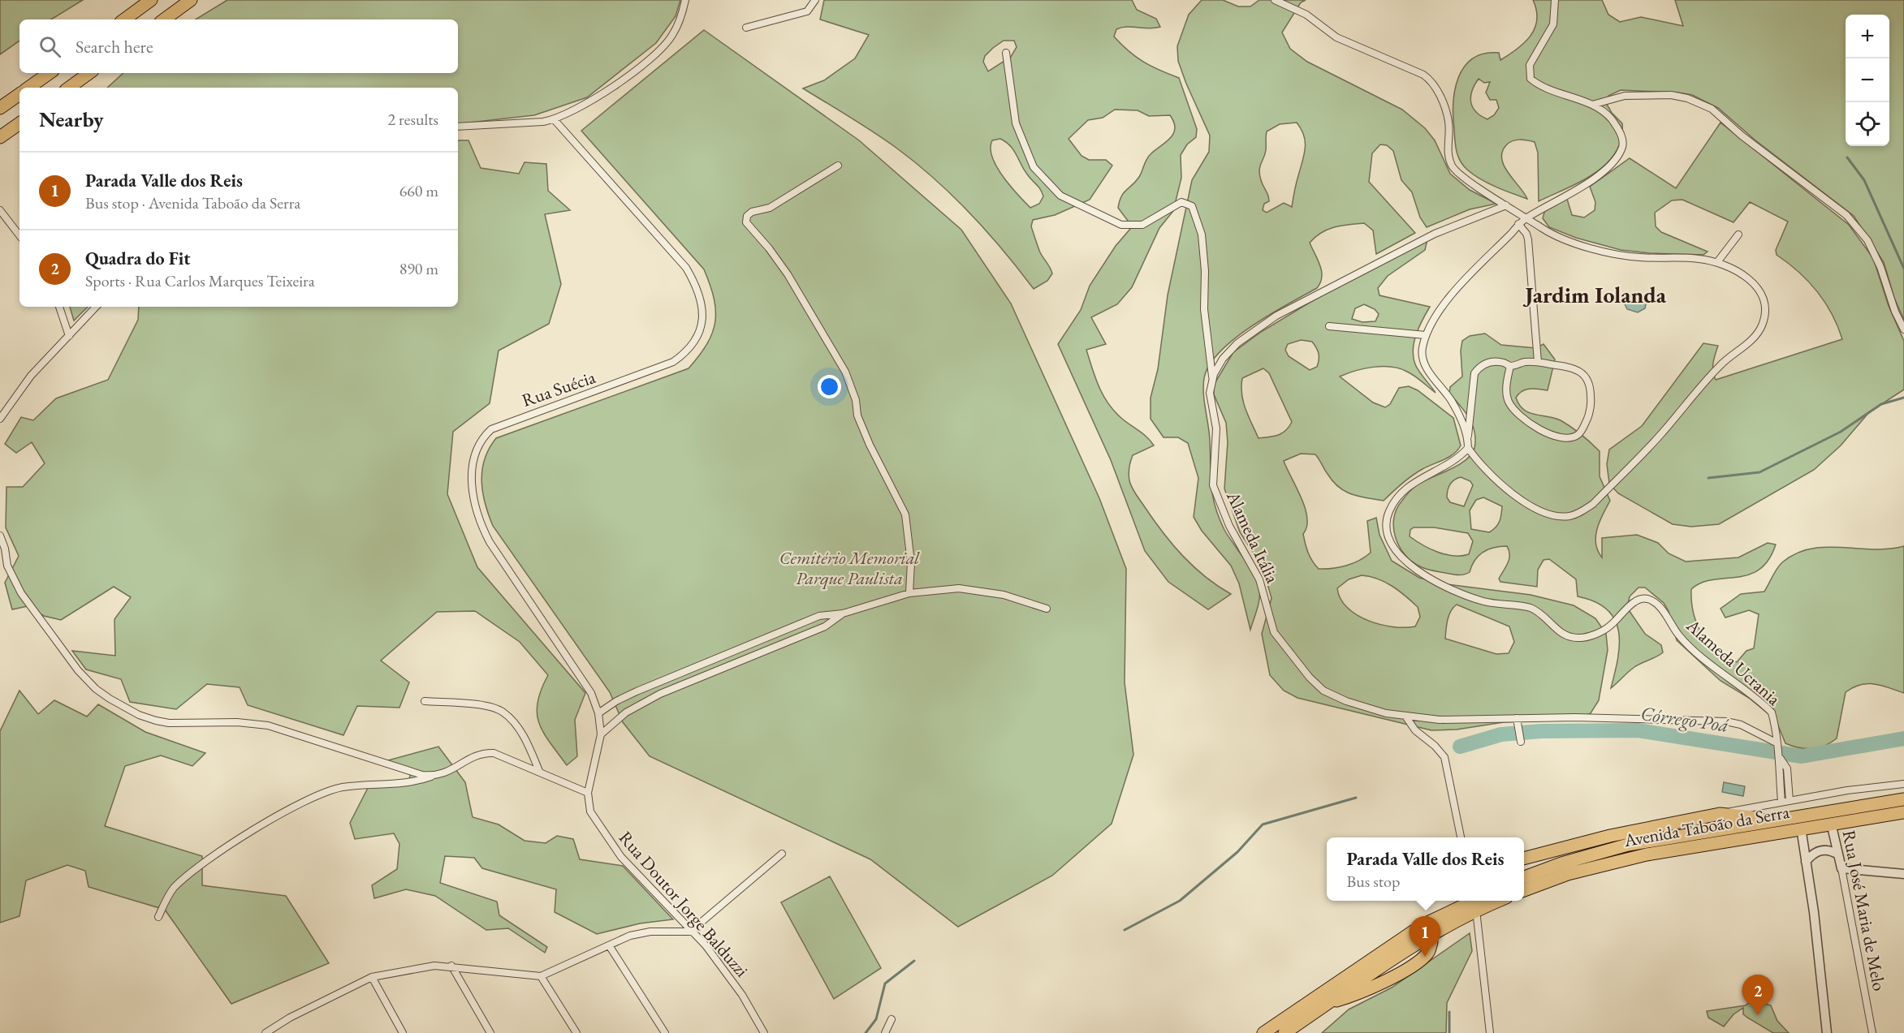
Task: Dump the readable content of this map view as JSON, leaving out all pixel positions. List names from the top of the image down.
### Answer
{
  "streets": {
    "highway": ["Avenida Taboão da Serra"],
    "street": [
      "Rua Suécia",
      "Alameda Itália",
      "Alameda Ucrania",
      "Rua Doutor Jorge Balduzzi",
      "Rua José Maria de Melo"
    ]
  },
  "crossings": [
    ["Rua Suécia", "Rua Doutor Jorge Balduzzi"],
    ["Alameda Itália", "Alameda Ucrania"],
    ["Avenida Taboão da Serra", "Rua José Maria de Melo"]
  ],
  "districts": ["Jardim Iolanda"],
  "water": ["Córrego Poá"],
  "parks": ["Cemitério Memorial Parque Paulista"],
  "page": {
    "map_buttons": ["+", "−"],
    "search": "Search here",
    "heading": ["Nearby", "2 results"],
    "list": [
      {
        "mark": "1",
        "name": "Parada Valle dos Reis",
        "note": "Bus stop · Avenida Taboão da Serra",
        "value": "660 m"
      },
      {
        "mark": "2",
        "name": "Quadra do Fit",
        "note": "Sports · Rua Carlos Marques Teixeira",
        "value": "890 m"
      }
    ],
    "popup": ["Parada Valle dos Reis", "Bus stop"],
    "pins": ["1", "2"]
  }
}
